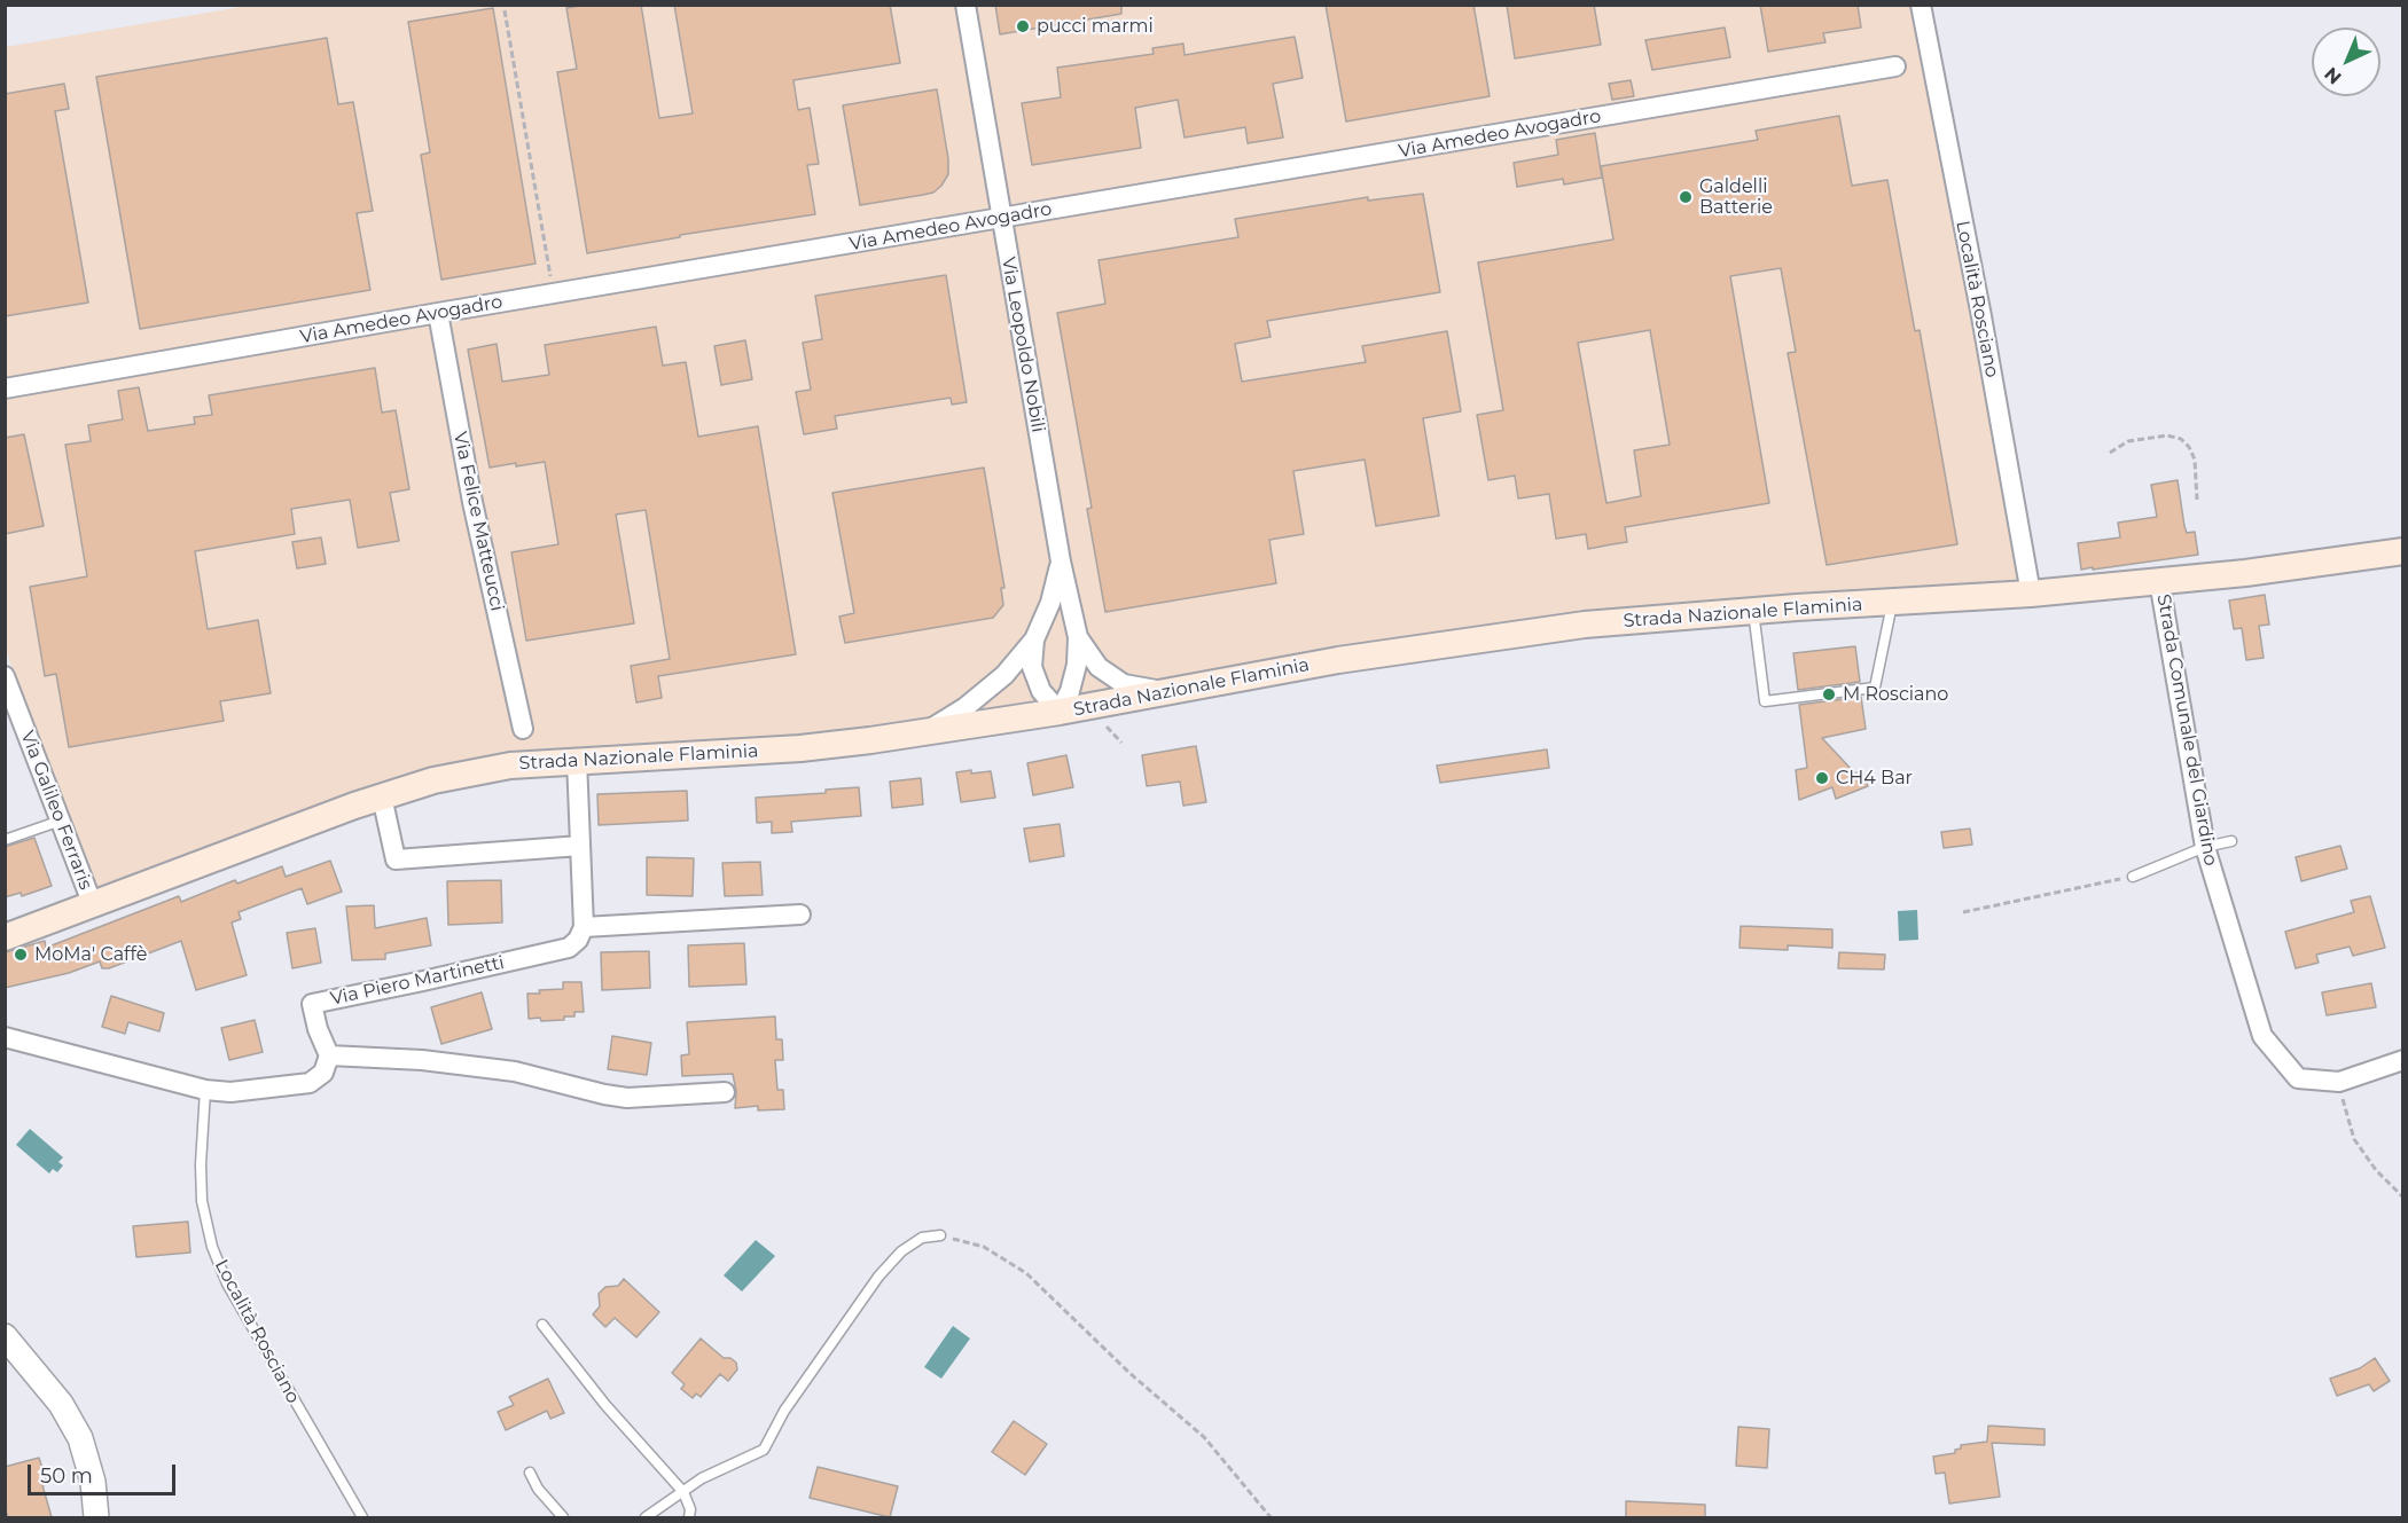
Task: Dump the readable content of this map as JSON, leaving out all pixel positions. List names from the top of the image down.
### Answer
{
  "streets": {
    "main road": ["Strada Nazionale Flaminia"],
    "street": [
      "Via Amedeo Avogadro",
      "Località Rosciano",
      "Via Leopoldo Nobili",
      "Via Felice Matteucci",
      "Strada Comunale del Giardino",
      "Via Galileo Ferraris",
      "Via Piero Martinetti"
    ]
  },
  "crossings": [
    ["Via Amedeo Avogadro", "Via Leopoldo Nobili"],
    ["Via Amedeo Avogadro", "Via Felice Matteucci"],
    ["Località Rosciano", "Strada Nazionale Flaminia"],
    ["Via Leopoldo Nobili", "Strada Nazionale Flaminia"],
    ["Strada Nazionale Flaminia", "Strada Comunale del Giardino"],
    ["Strada Nazionale Flaminia", "Via Galileo Ferraris"]
  ],
  "places": [
    "pucci marmi",
    "Galdelli Batterie",
    "M Rosciano",
    "CH4 Bar",
    "MoMa' Caffè"
  ],
  "scale_bar": "50 m",
  "north": "bottom left"
}
